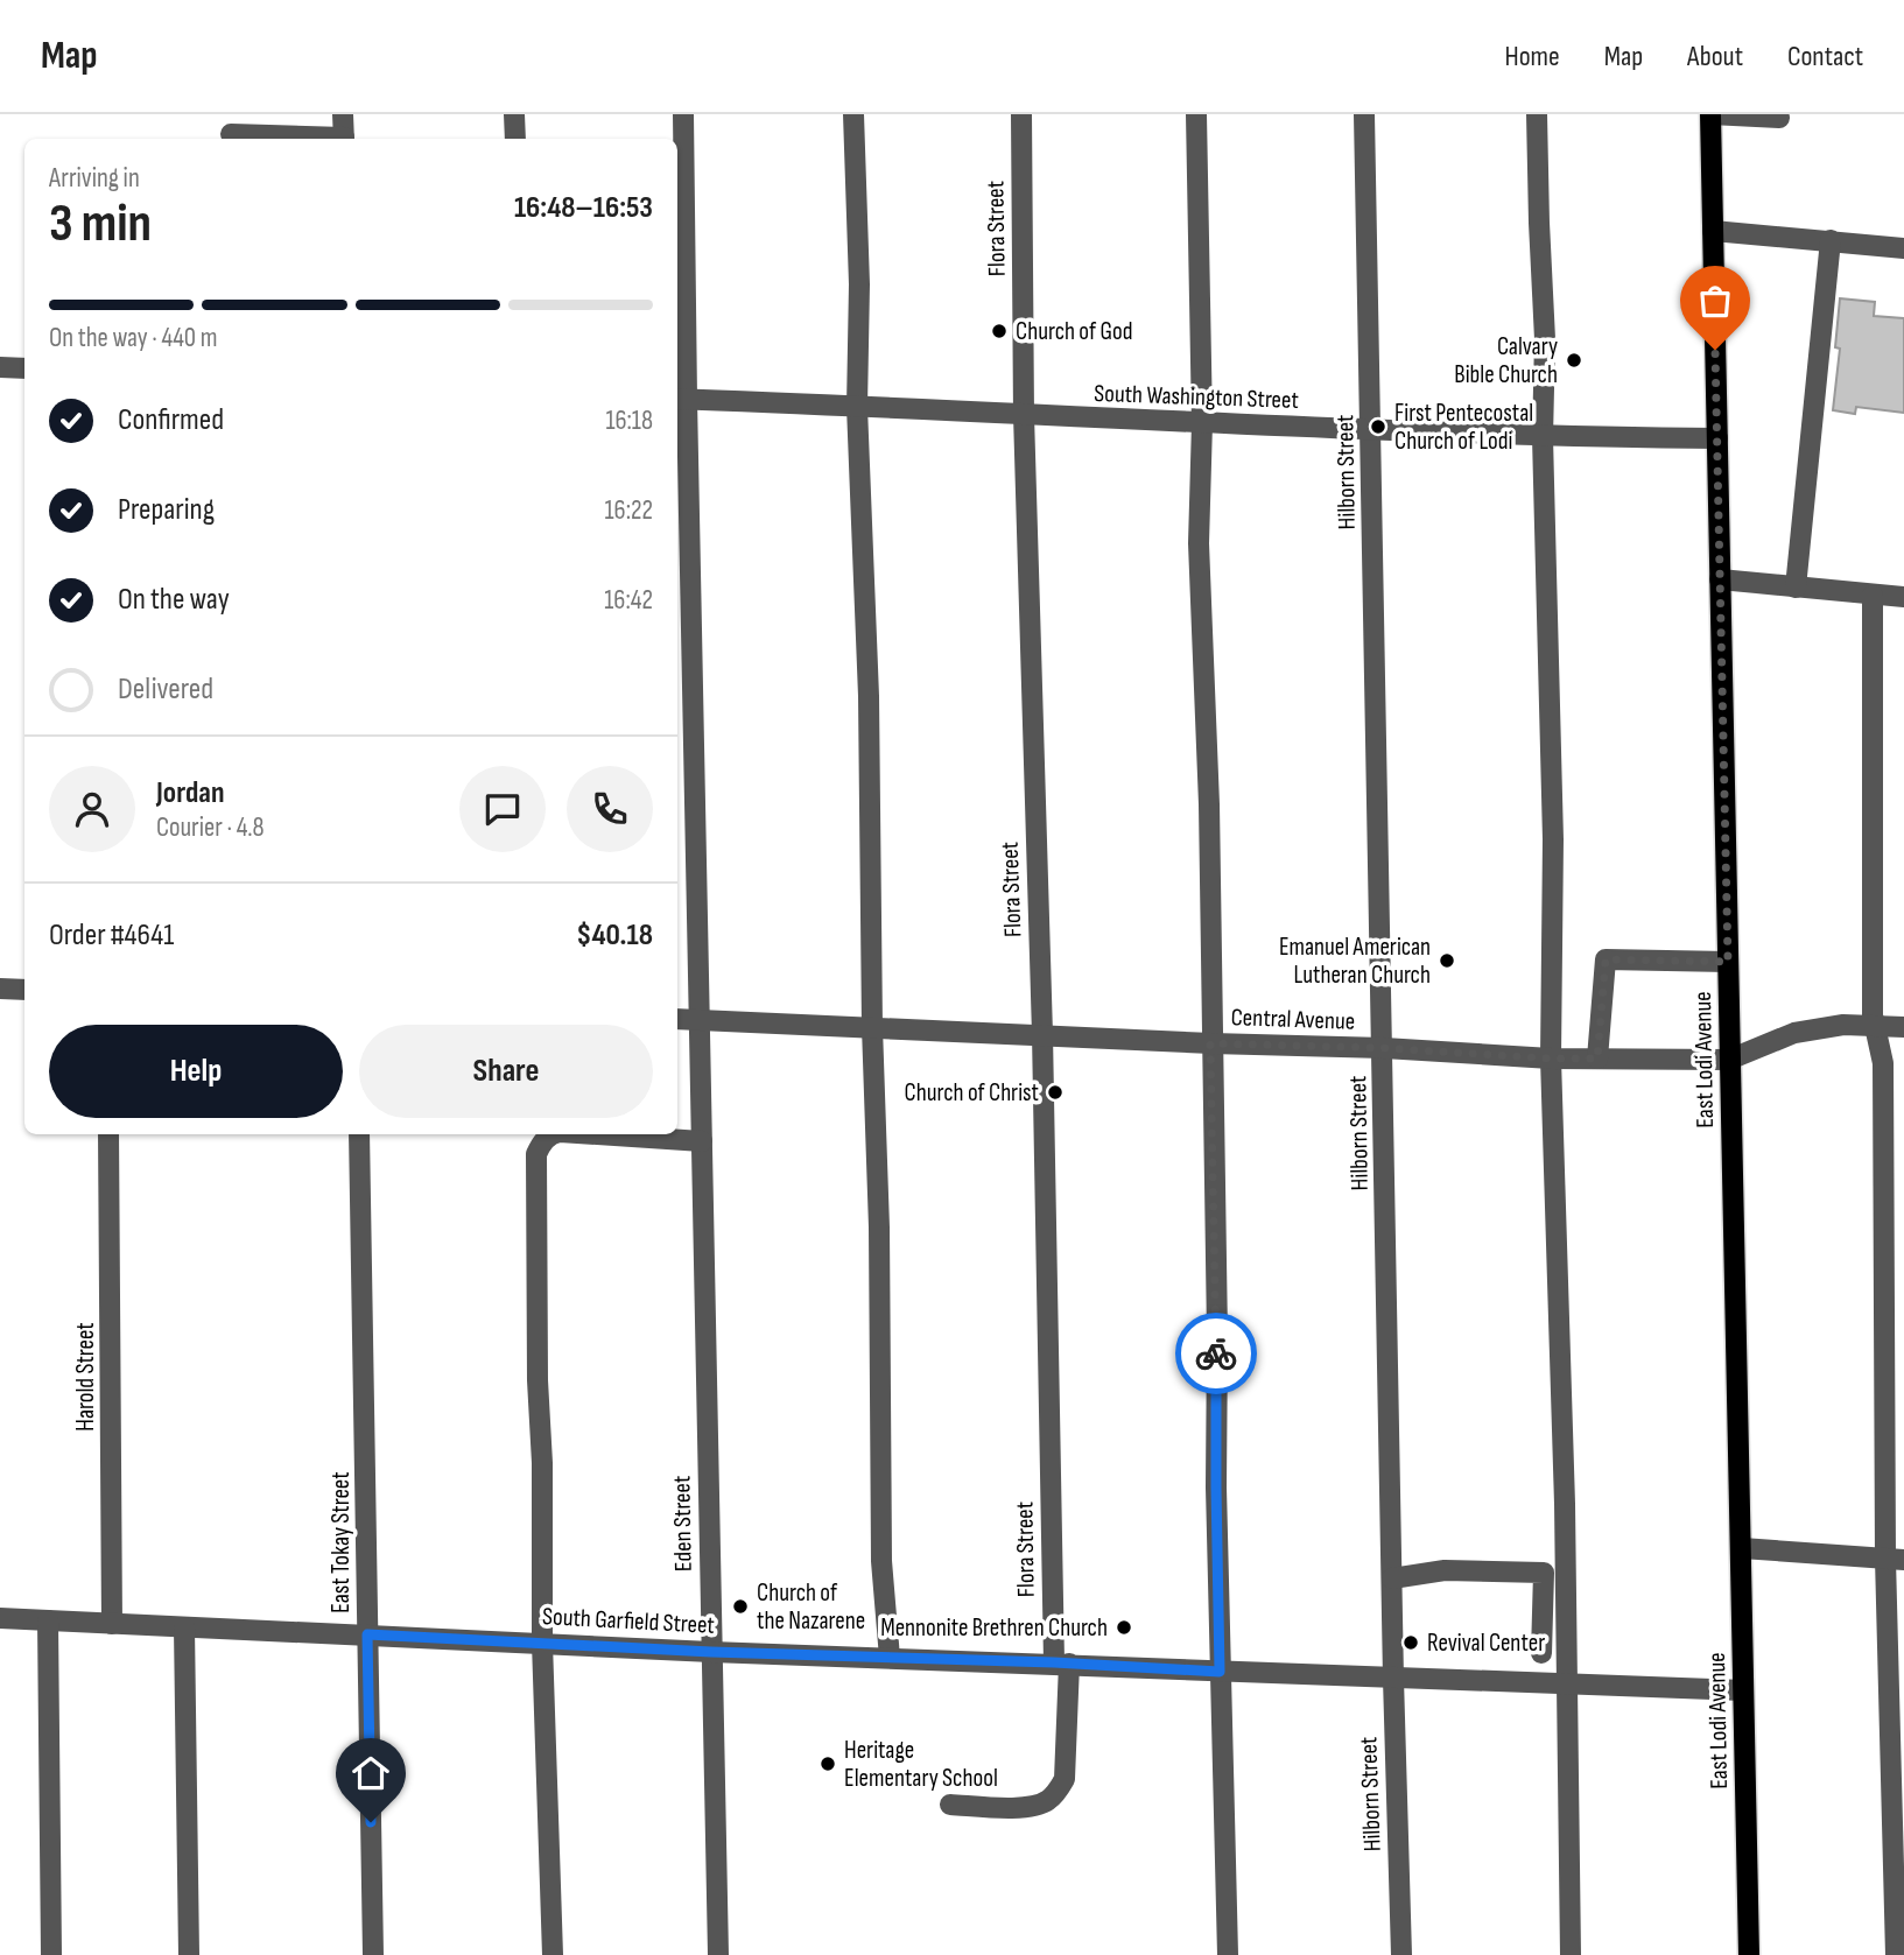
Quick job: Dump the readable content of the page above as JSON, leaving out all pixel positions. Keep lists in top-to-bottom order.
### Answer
{
  "streets": {
    "main road": ["East Lodi Avenue"],
    "street": [
      "Flora Street",
      "South Washington Street",
      "Hilborn Street",
      "Central Avenue",
      "Harold Street",
      "Eden Street",
      "East Tokay Street",
      "South Garfield Street"
    ]
  },
  "crossings": [
    ["Flora Street", "South Washington Street"],
    ["Flora Street", "Central Avenue"],
    ["Flora Street", "South Garfield Street"],
    ["South Washington Street", "Hilborn Street"],
    ["South Washington Street", "East Lodi Avenue"],
    ["South Washington Street", "Eden Street"],
    ["Hilborn Street", "Central Avenue"],
    ["Hilborn Street", "South Garfield Street"],
    ["Central Avenue", "East Lodi Avenue"],
    ["Central Avenue", "Eden Street"],
    ["East Lodi Avenue", "South Garfield Street"],
    ["Harold Street", "South Garfield Street"],
    ["Eden Street", "South Garfield Street"],
    ["East Tokay Street", "South Garfield Street"]
  ],
  "places": [
    "Church of God",
    "Calvary Bible Church",
    "First Pentecostal Church of Lodi",
    "Emanuel American Lutheran Church",
    "Church of Christ",
    "Church of the Nazarene",
    "Mennonite Brethren Church",
    "Revival Center",
    "Heritage Elementary School"
  ],
  "page": {
    "header": "Map",
    "nav": [
      "Home",
      "Map",
      "About",
      "Contact"
    ],
    "heading": ["3 min", "Arriving in", "16:48–16:53"],
    "panel": [
      "Jordan",
      "Courier · 4.8",
      "Order #4641",
      "$40.18"
    ],
    "bar": "On the way · 440 m",
    "list": [
      ["Confirmed", "16:18"],
      ["Preparing", "16:22"],
      ["On the way", "16:42"],
      "Delivered"
    ],
    "buttons": ["Help", "Share"]
  }
}
